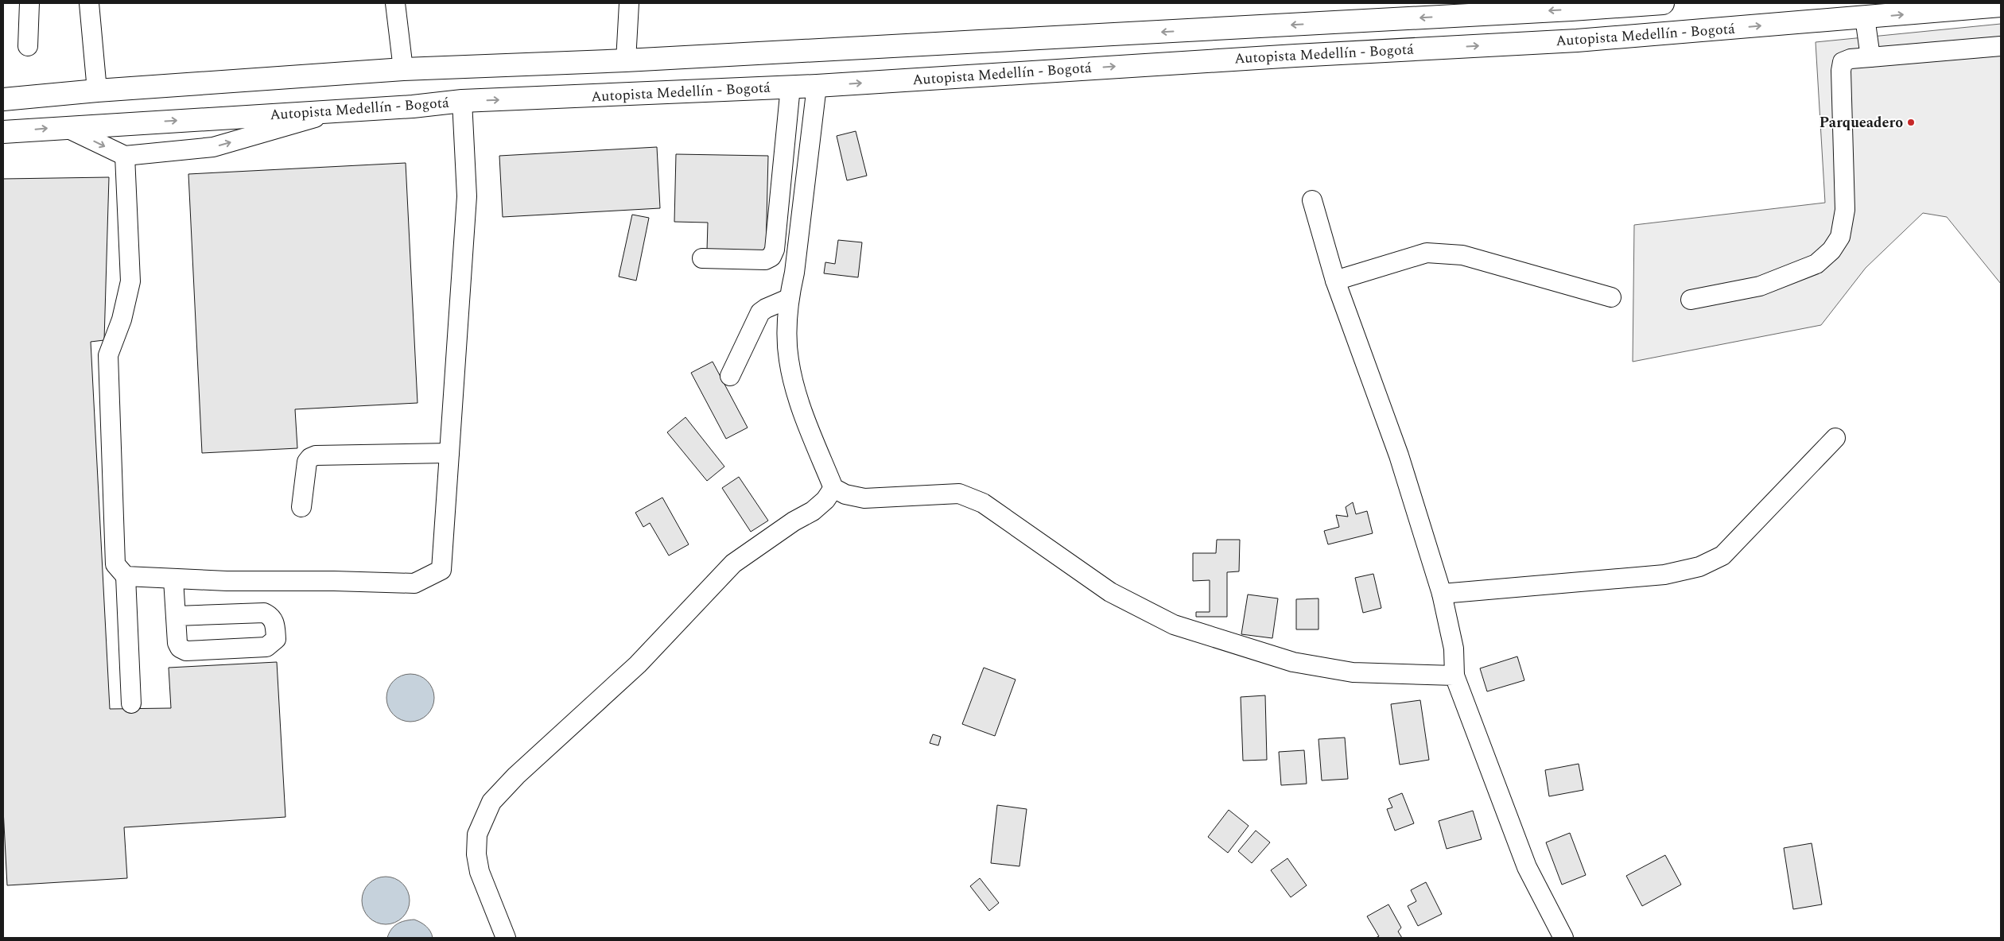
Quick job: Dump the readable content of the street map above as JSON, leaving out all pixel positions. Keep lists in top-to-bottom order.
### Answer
{
  "streets": {
    "highway": ["Autopista Medellín - Bogotá"]
  },
  "places": ["Parqueadero"]
}
